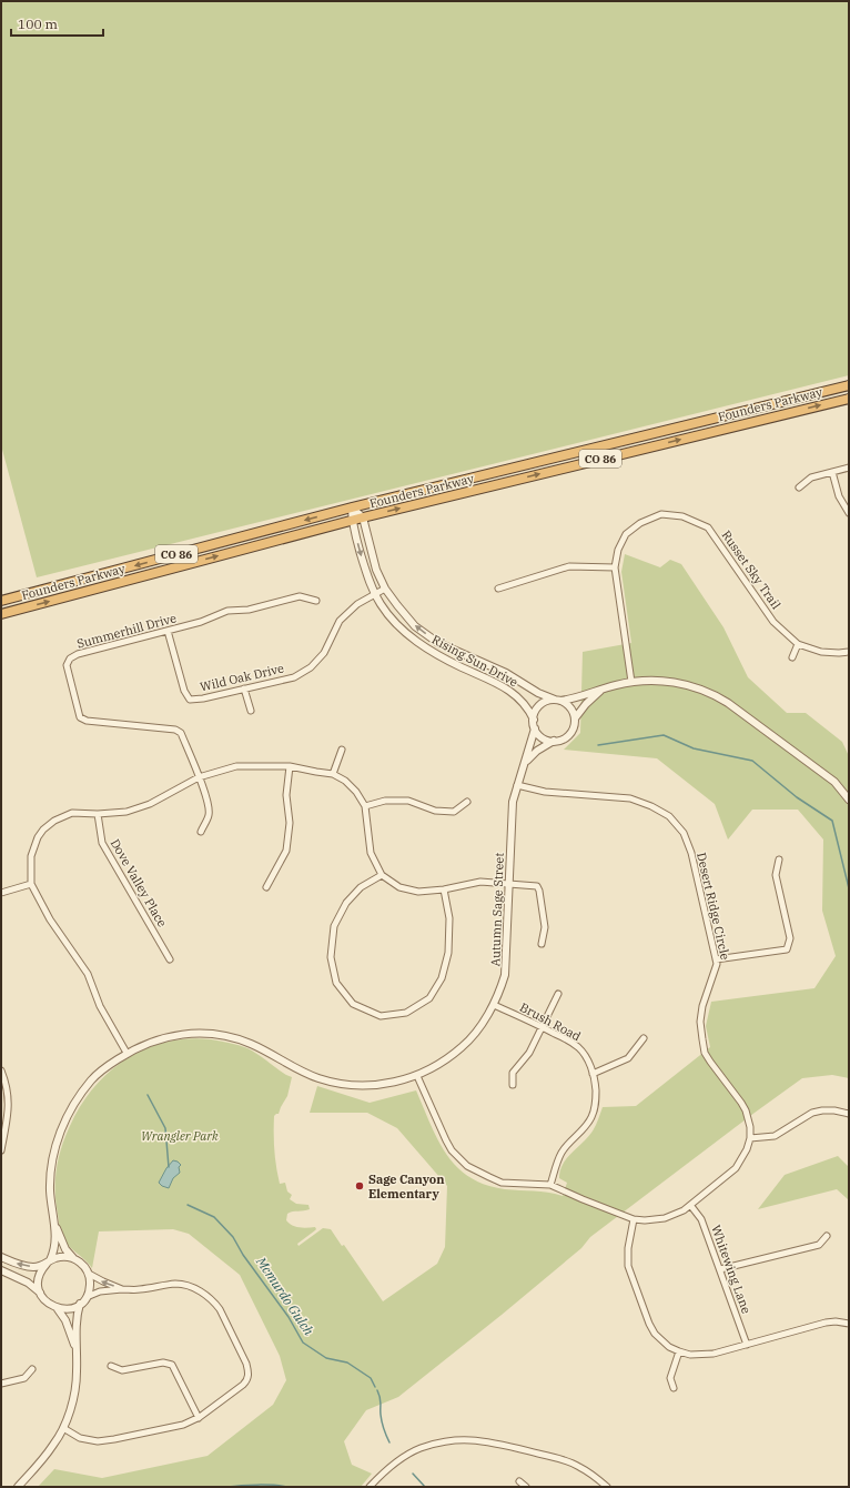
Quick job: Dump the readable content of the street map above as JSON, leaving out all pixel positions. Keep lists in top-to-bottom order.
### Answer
{
  "streets": {
    "highway": ["Founders Parkway", "CO 86"],
    "street": [
      "Russet Sky Trail",
      "Summerhill Drive",
      "Rising Sun Drive",
      "Wild Oak Drive",
      "Dove Valley Place",
      "Desert Ridge Circle",
      "Autumn Sage Street",
      "Brush Road",
      "Whitewing Lane"
    ]
  },
  "crossings": [
    ["Founders Parkway", "Rising Sun Drive"],
    ["Summerhill Drive", "Wild Oak Drive"],
    ["Rising Sun Drive", "Wild Oak Drive"],
    ["Rising Sun Drive", "Autumn Sage Street"],
    ["Desert Ridge Circle", "Autumn Sage Street"],
    ["Desert Ridge Circle", "Brush Road"],
    ["Desert Ridge Circle", "Whitewing Lane"],
    ["Autumn Sage Street", "Brush Road"]
  ],
  "water": ["Mcmurdo Gulch"],
  "parks": ["Wrangler Park"],
  "places": ["Sage Canyon Elementary"],
  "scale_bar": "100 m"
}
